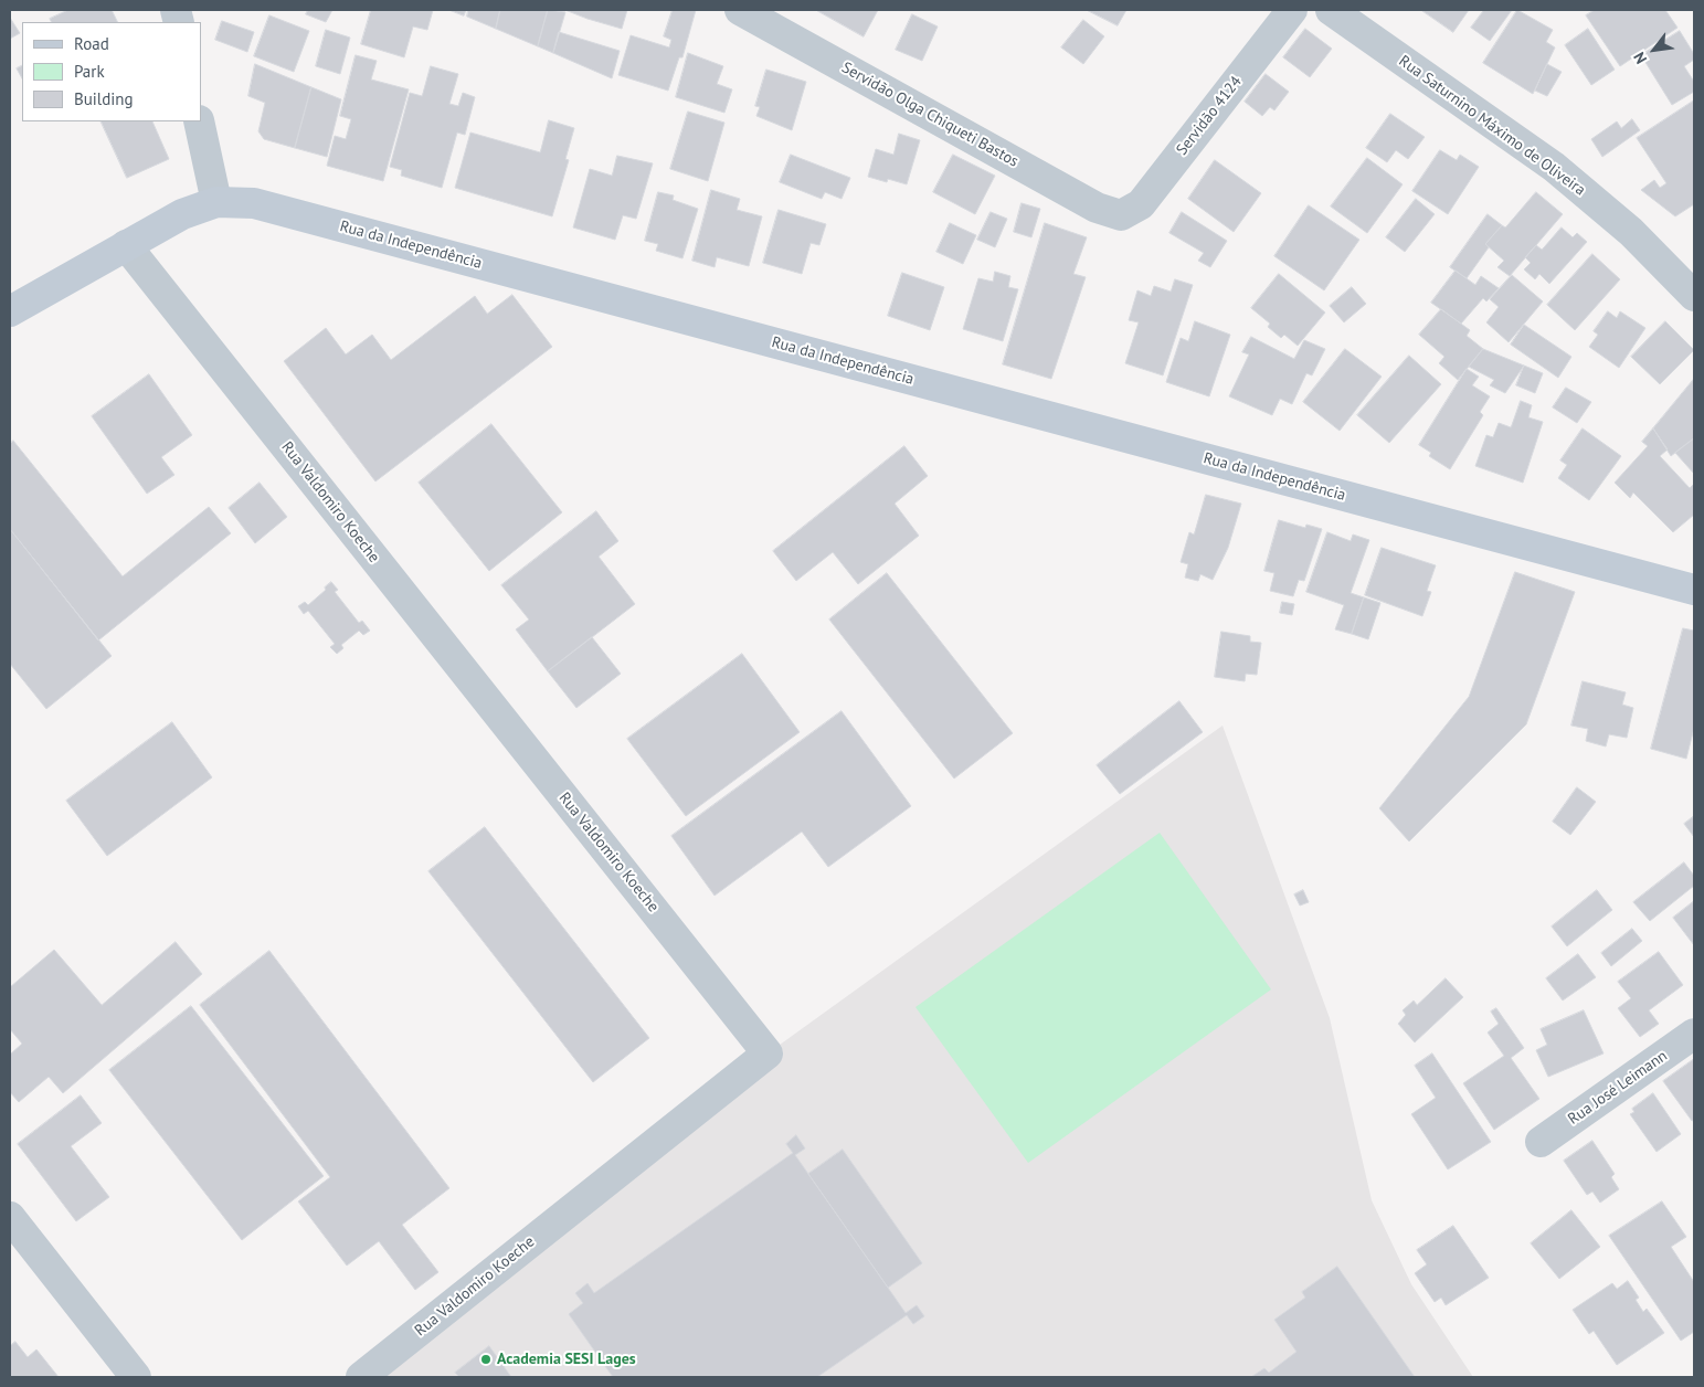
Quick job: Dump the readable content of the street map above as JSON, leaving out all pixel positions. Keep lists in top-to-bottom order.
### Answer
{
  "streets": {
    "street": [
      "Servidão Olga Chiqueti Bastos",
      "Servidão 4124",
      "Rua Saturnino Máximo de Oliveira",
      "Rua da Independência",
      "Rua Valdomiro Koeche",
      "Rua José Leimann"
    ]
  },
  "crossings": [
    ["Servidão Olga Chiqueti Bastos", "Servidão 4124"],
    ["Rua da Independência", "Rua Valdomiro Koeche"]
  ],
  "places": ["Academia SESI Lages"],
  "legend": ["Road", "Park", "Building"],
  "north": "bottom left"
}
